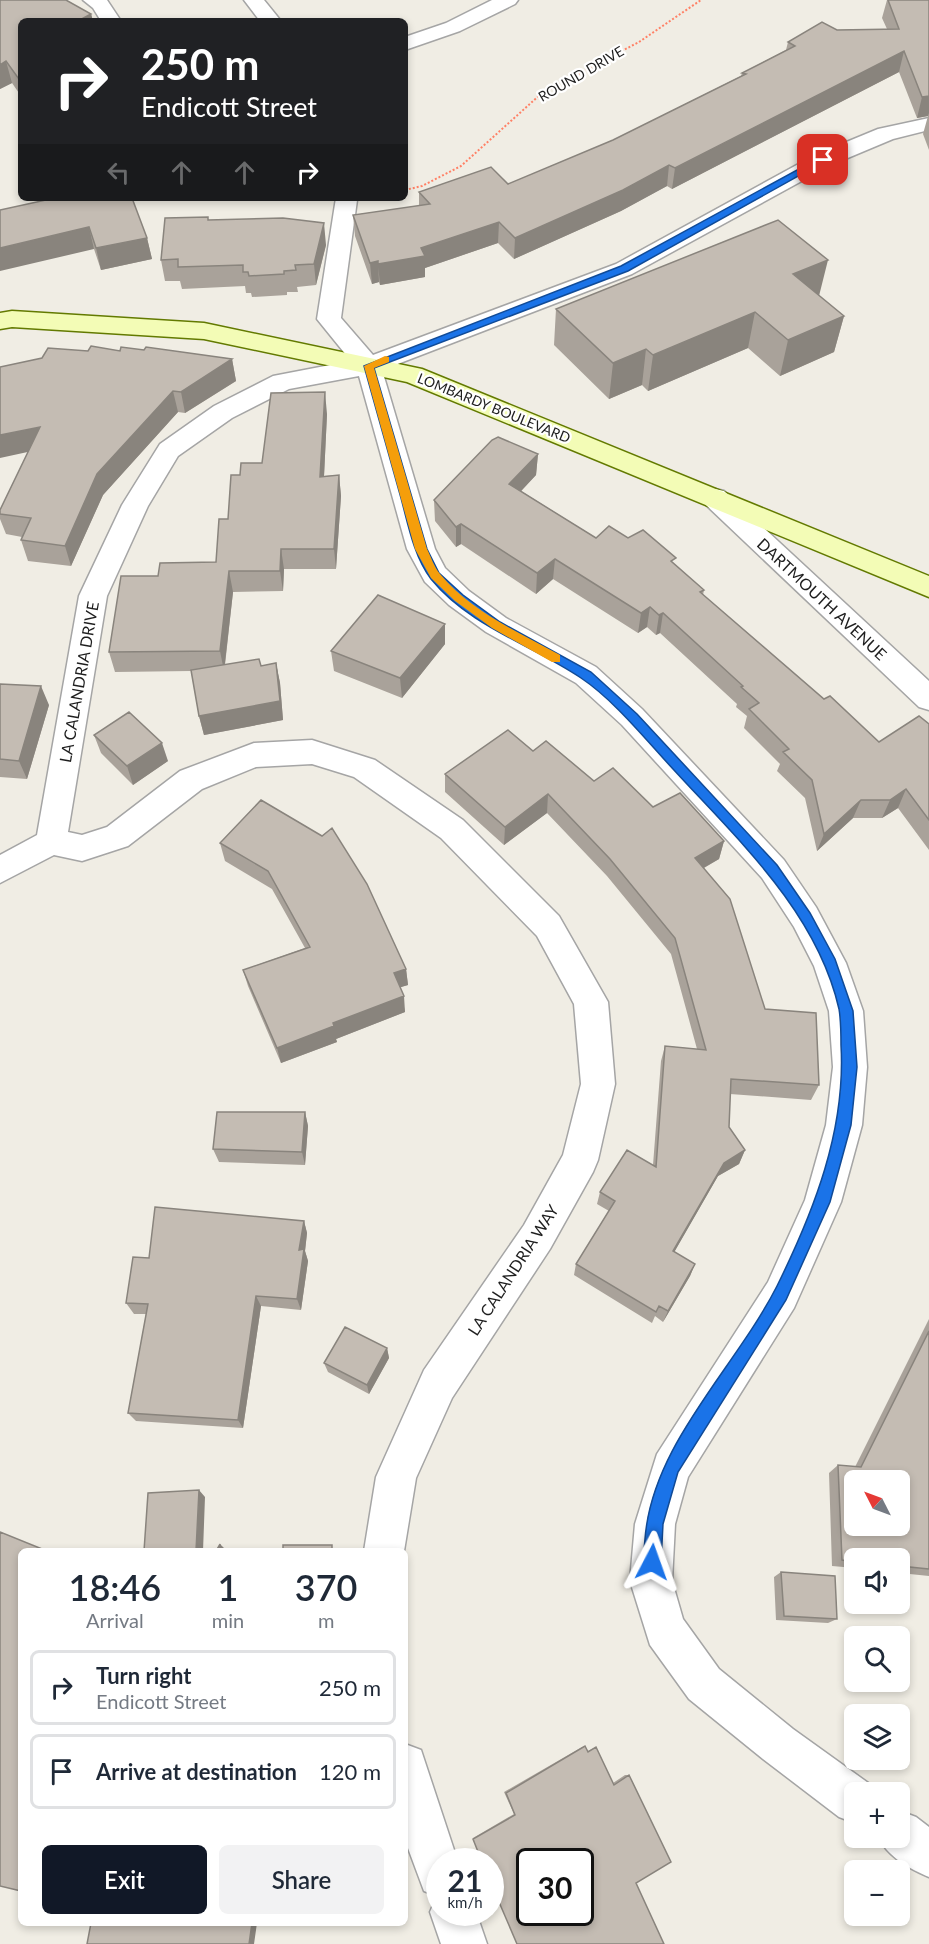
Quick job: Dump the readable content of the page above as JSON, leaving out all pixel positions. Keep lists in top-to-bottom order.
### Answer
{
  "streets": {
    "street": [
      "LOMBARDY BOULEVARD",
      "DARTMOUTH AVENUE",
      "LA CALANDRIA DRIVE",
      "LA CALANDRIA WAY"
    ],
    "path": ["ROUND DRIVE"]
  },
  "crossings": [
    ["LOMBARDY BOULEVARD", "DARTMOUTH AVENUE"],
    ["LOMBARDY BOULEVARD", "LA CALANDRIA DRIVE"],
    ["LA CALANDRIA DRIVE", "LA CALANDRIA WAY"]
  ],
  "north": "top left",
  "page": {
    "turn": ["250 m", "Endicott Street"],
    "map_buttons": ["+", "−"],
    "eta": [
      "18:46",
      "Arrival",
      "1",
      "min",
      "370",
      "m"
    ],
    "list": [
      {
        "name": "Turn right",
        "note": "Endicott Street",
        "value": "250 m"
      },
      {
        "name": "Arrive at destination",
        "value": "120 m"
      }
    ],
    "buttons": ["Exit", "Share"],
    "speed": "21 km/h",
    "limit": "30"
  }
}
